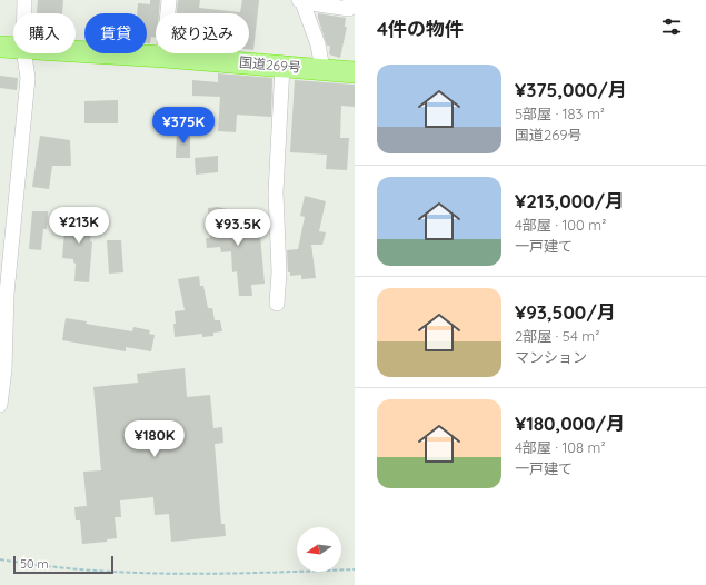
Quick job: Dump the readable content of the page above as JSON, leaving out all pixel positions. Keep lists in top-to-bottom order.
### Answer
{
  "streets": {
    "highway": ["国道269号"]
  },
  "scale_bar": "50 m",
  "north": "left",
  "page": {
    "heading": "4件の物件",
    "chip": ["購入", "賃貸", "絞り込み"],
    "list": [
      {
        "name": "¥375,000/月",
        "note": "5部屋 · 183 m² · 国道269号"
      },
      {
        "name": "¥213,000/月",
        "note": "4部屋 · 100 m² · 一戸建て"
      },
      {
        "name": "¥93,500/月",
        "note": "2部屋 · 54 m² · マンション"
      },
      {
        "name": "¥180,000/月",
        "note": "4部屋 · 108 m² · 一戸建て"
      }
    ],
    "price": [
      "¥375K",
      "¥213K",
      "¥93.5K",
      "¥180K"
    ],
    "scale": "50 m"
  }
}
